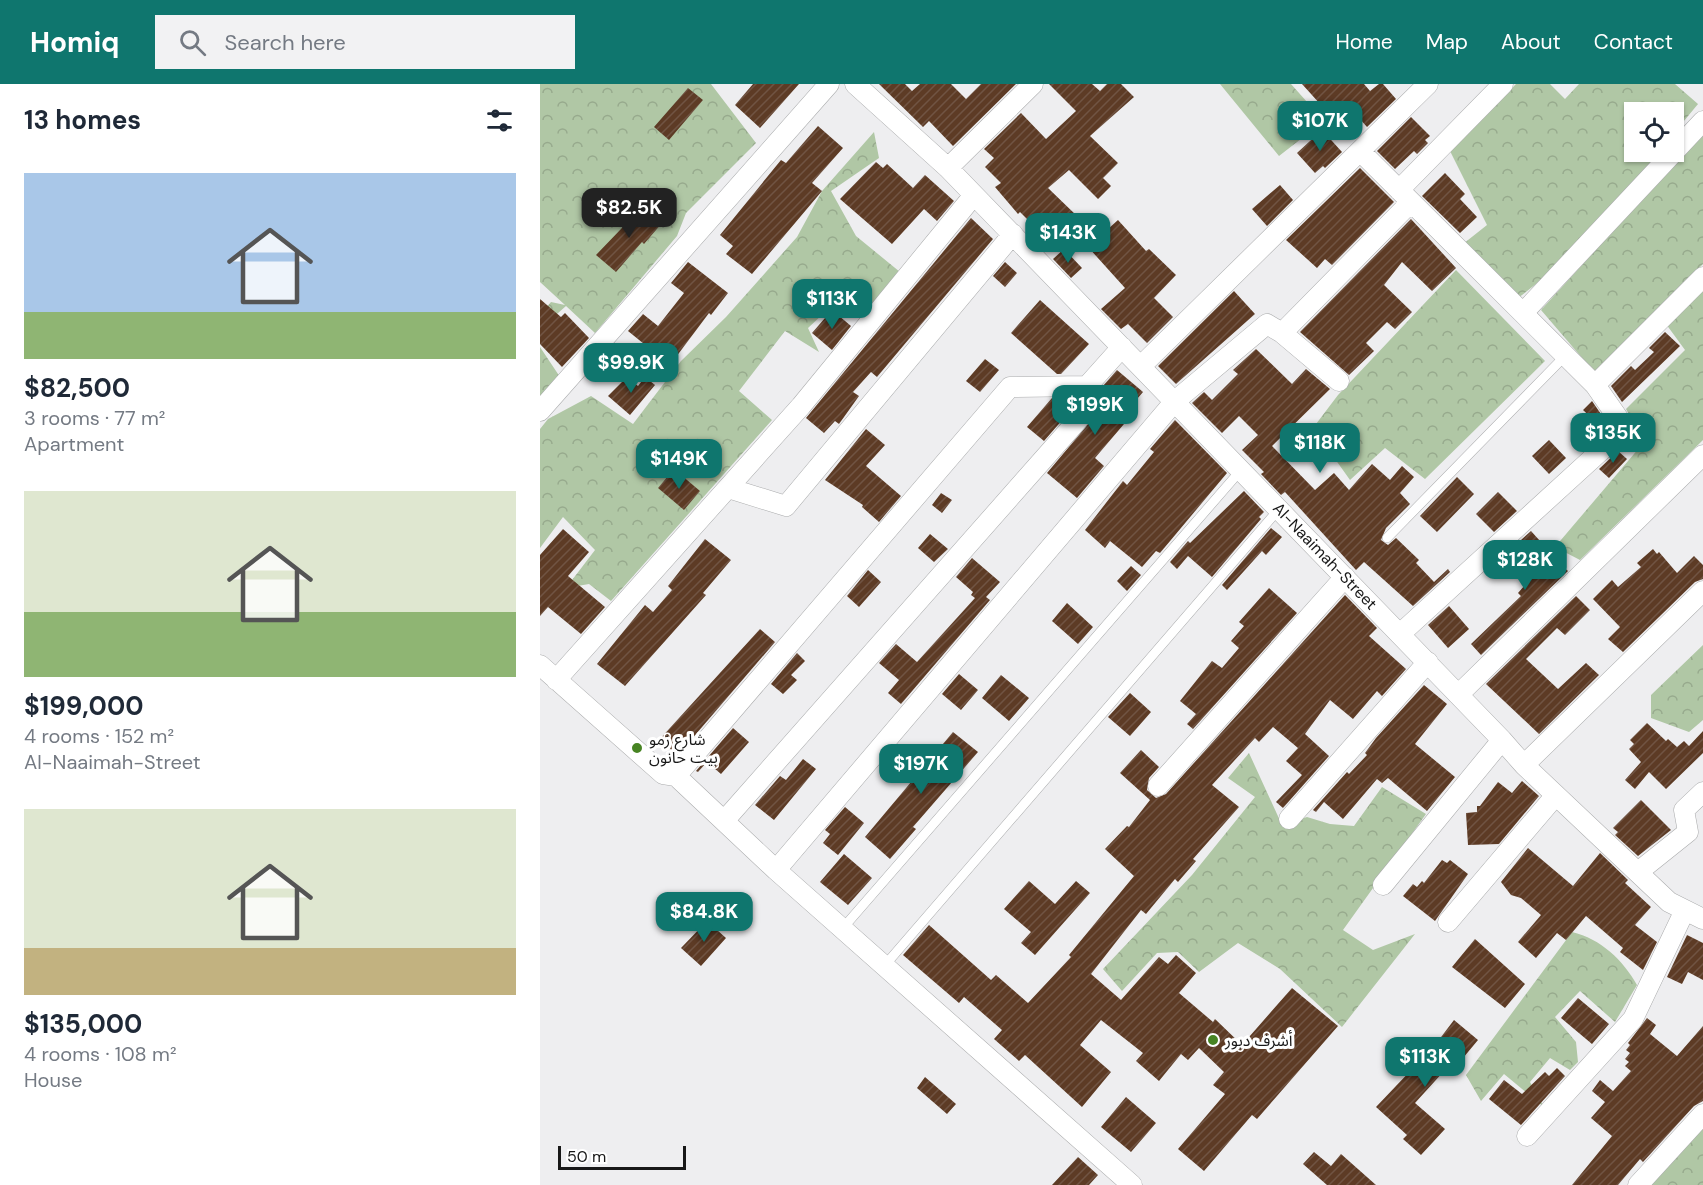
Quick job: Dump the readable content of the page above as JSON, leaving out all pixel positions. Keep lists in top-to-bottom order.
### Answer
{
  "streets": {
    "street": ["Al-Naaimah-Street"]
  },
  "places": ["شارع زمو بيت حانون", "أشرف دبور"],
  "scale_bar": "50 m",
  "page": {
    "header": "Homiq",
    "search": "Search here",
    "nav": [
      "Home",
      "Map",
      "About",
      "Contact"
    ],
    "heading": "13 homes",
    "price": [
      "$107K",
      "$82.5K",
      "$143K",
      "$113K",
      "$99.9K",
      "$199K",
      "$135K",
      "$118K",
      "$149K",
      "$128K",
      "$197K",
      "$84.8K",
      "$113K"
    ],
    "list": [
      {
        "name": "$82,500",
        "note": "3 rooms · 77 m² · Apartment"
      },
      {
        "name": "$199,000",
        "note": "4 rooms · 152 m² · Al-Naaimah-Street"
      },
      {
        "name": "$135,000",
        "note": "4 rooms · 108 m² · House"
      }
    ],
    "scale": "50 m"
  }
}
